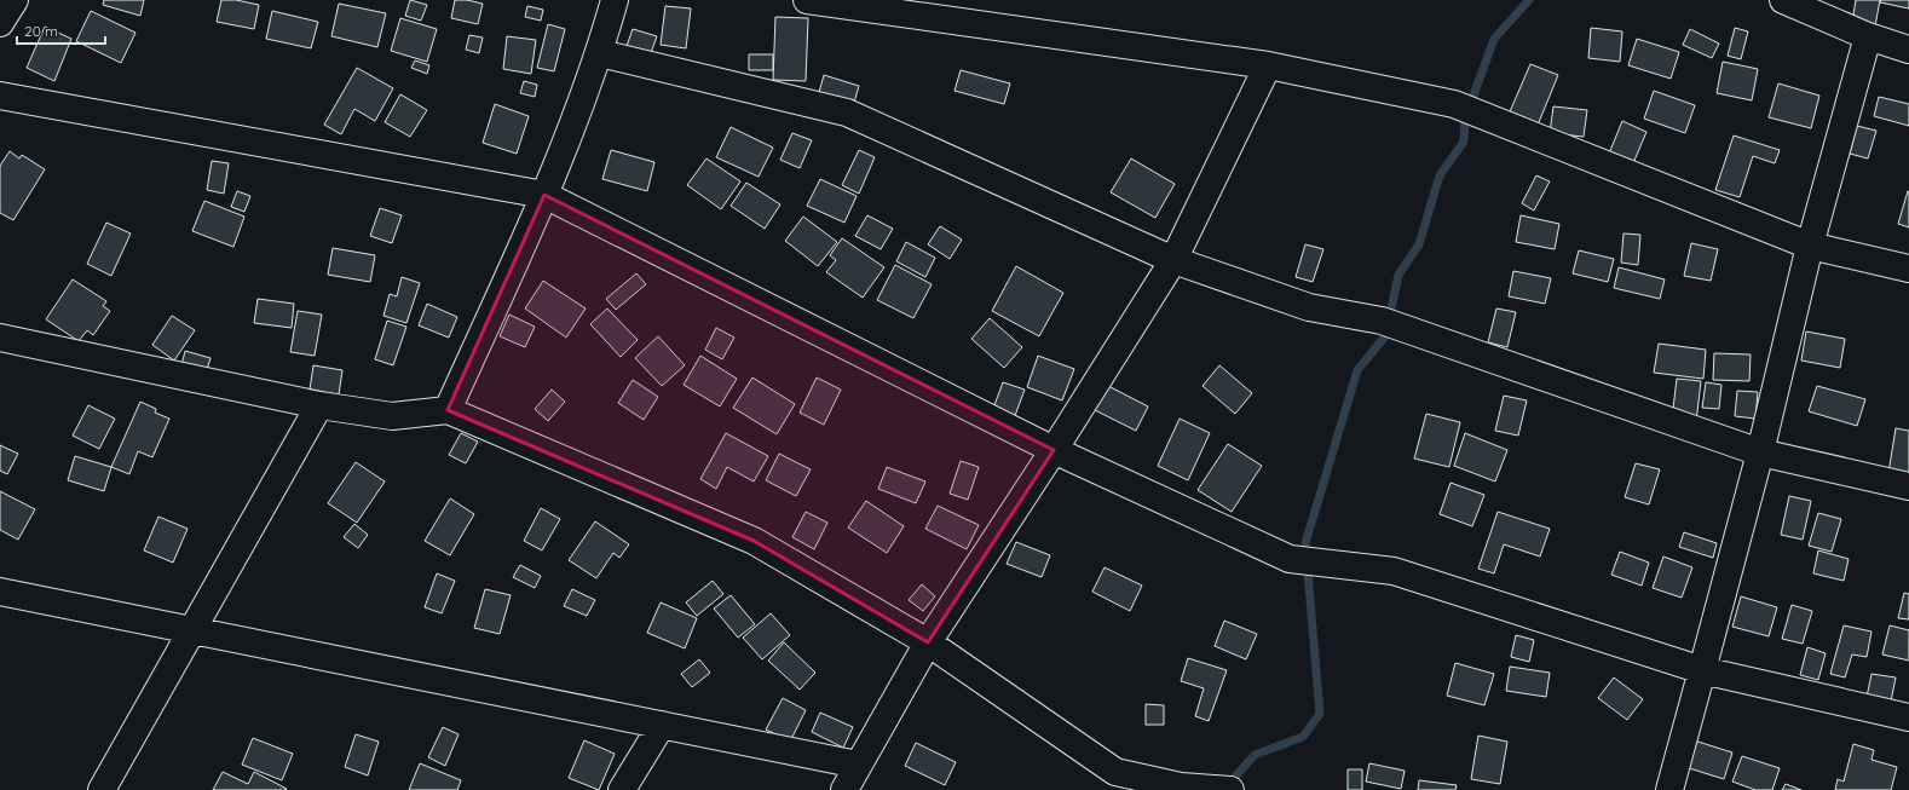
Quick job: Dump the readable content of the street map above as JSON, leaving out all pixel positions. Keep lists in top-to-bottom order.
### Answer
{
  "scale_bar": "20 m"
}
